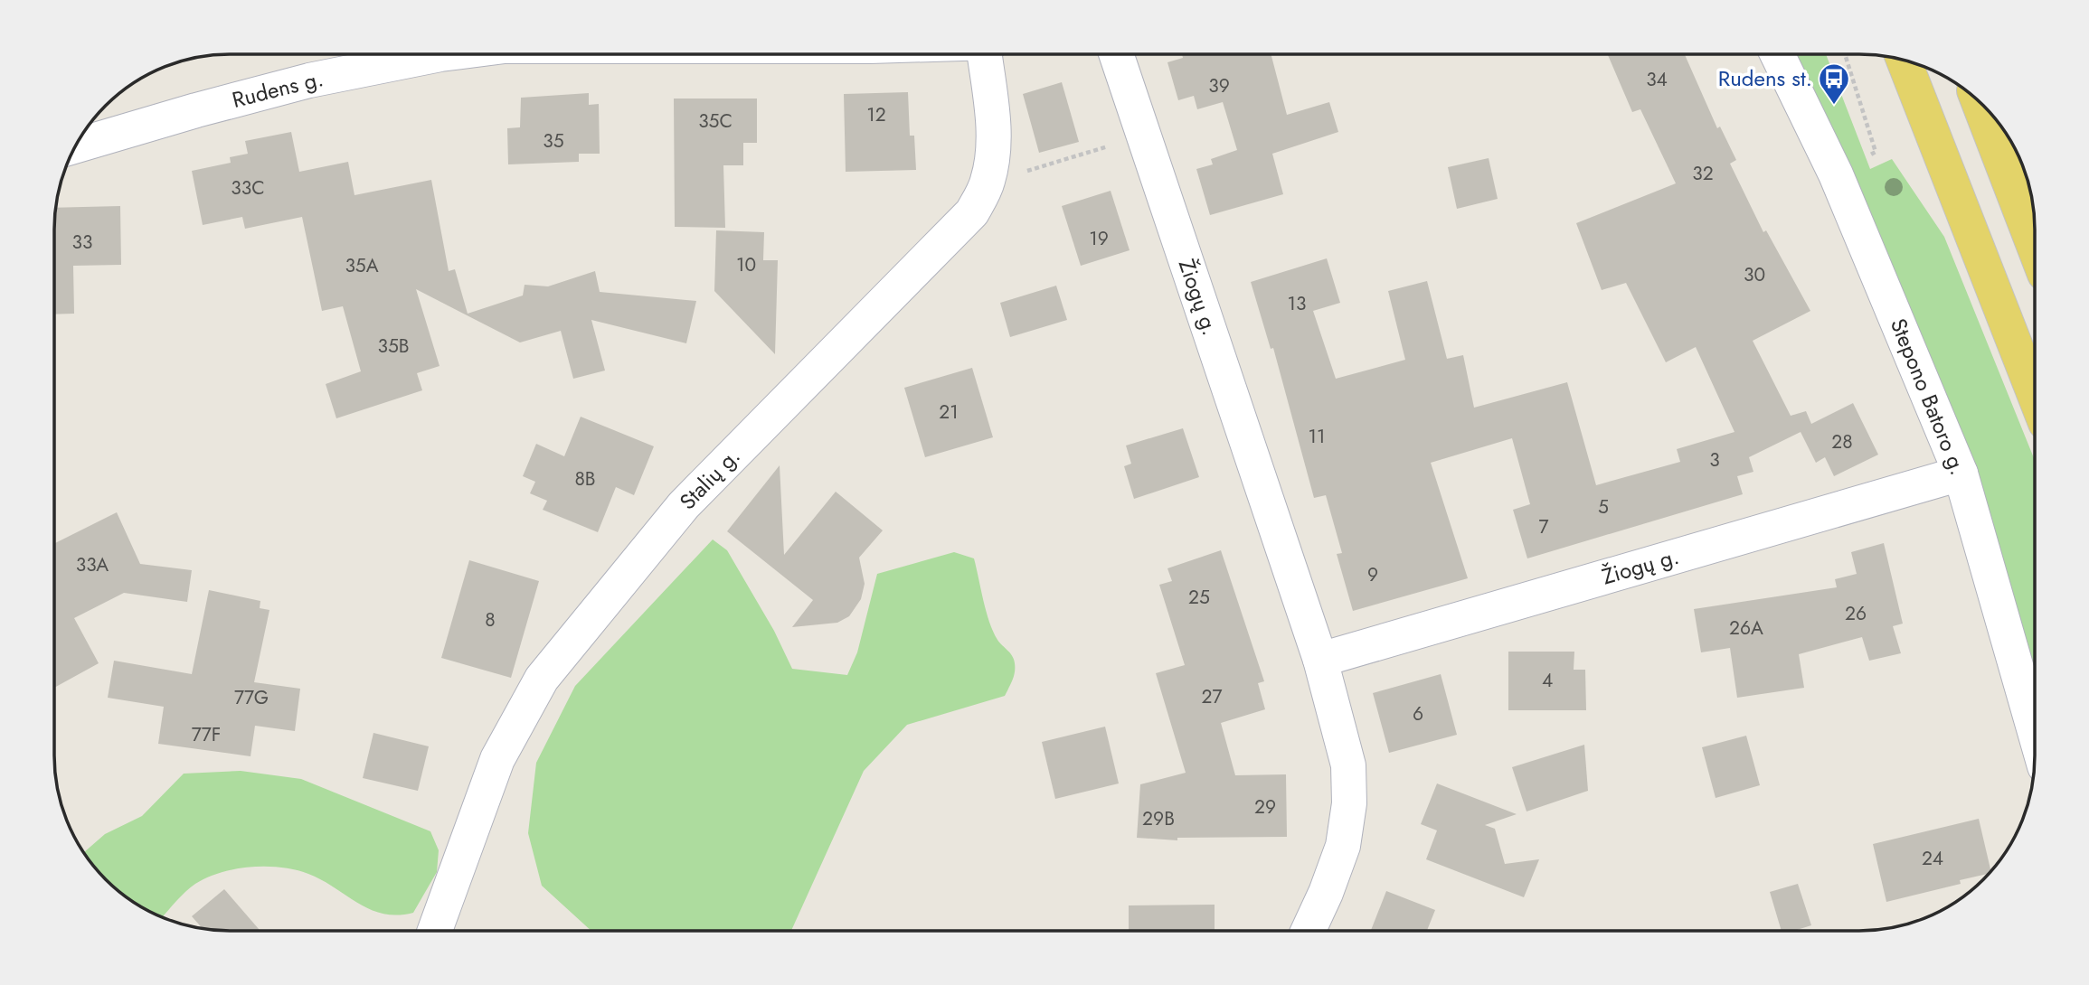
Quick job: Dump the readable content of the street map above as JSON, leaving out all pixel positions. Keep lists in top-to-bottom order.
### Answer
{
  "streets": {
    "street": [
      "Rudens g.",
      "Žiogų g.",
      "Stepono Batoro g.",
      "Stalių g."
    ]
  },
  "crossings": [
    ["Žiogų g.", "Stepono Batoro g."]
  ],
  "places": {
    "bus stop": ["Rudens st."]
  },
  "house_numbers": [
    "34",
    "39",
    "12",
    "35C",
    "35",
    "32",
    "33C",
    "19",
    "33",
    "10",
    "35A",
    "30",
    "13",
    "35B",
    "21",
    "11",
    "28",
    "3",
    "8B",
    "5",
    "7",
    "33A",
    "9",
    "25",
    "26",
    "8",
    "26A",
    "4",
    "27",
    "77G",
    "6",
    "77F",
    "29",
    "29B",
    "24"
  ]
}
